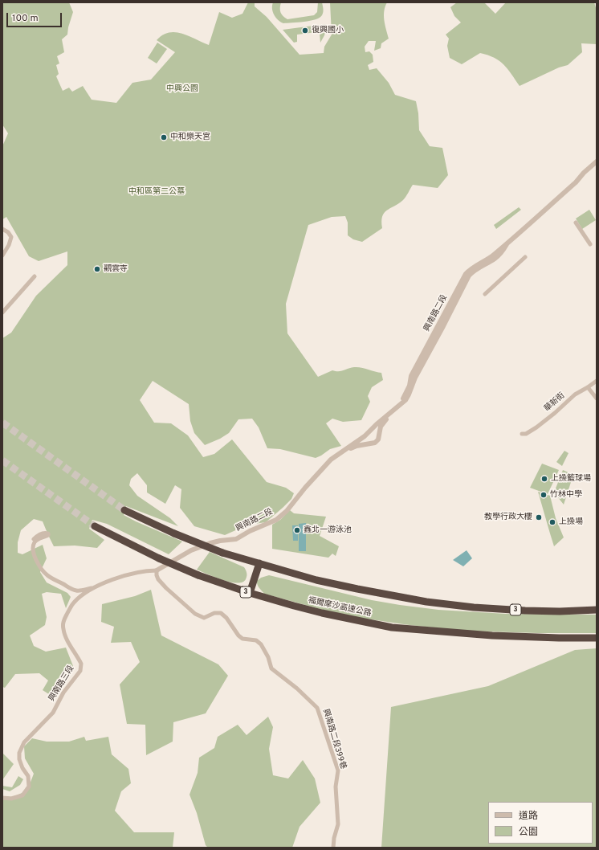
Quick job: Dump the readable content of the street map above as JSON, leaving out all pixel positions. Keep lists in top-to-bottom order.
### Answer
{
  "streets": {
    "highway": ["3", "福爾摩沙高速公路"],
    "street": [
      "興南路二段",
      "華新街",
      "興南路三段",
      "興南路二段399巷"
    ]
  },
  "crossings": [
    ["興南路二段", "興南路三段"],
    ["興南路二段", "興南路二段399巷"],
    ["興南路三段", "興南路二段399巷"]
  ],
  "parks": ["中興公園", "中和區第二公墓"],
  "places": [
    "復興國小",
    "中和樂天宮",
    "觀雲寺",
    "上操籃球場",
    "竹林中學",
    "教學行政大樓",
    "上操場",
    "鑫北一游泳池"
  ],
  "legend": ["道路", "公園"],
  "scale_bar": "100 m"
}
